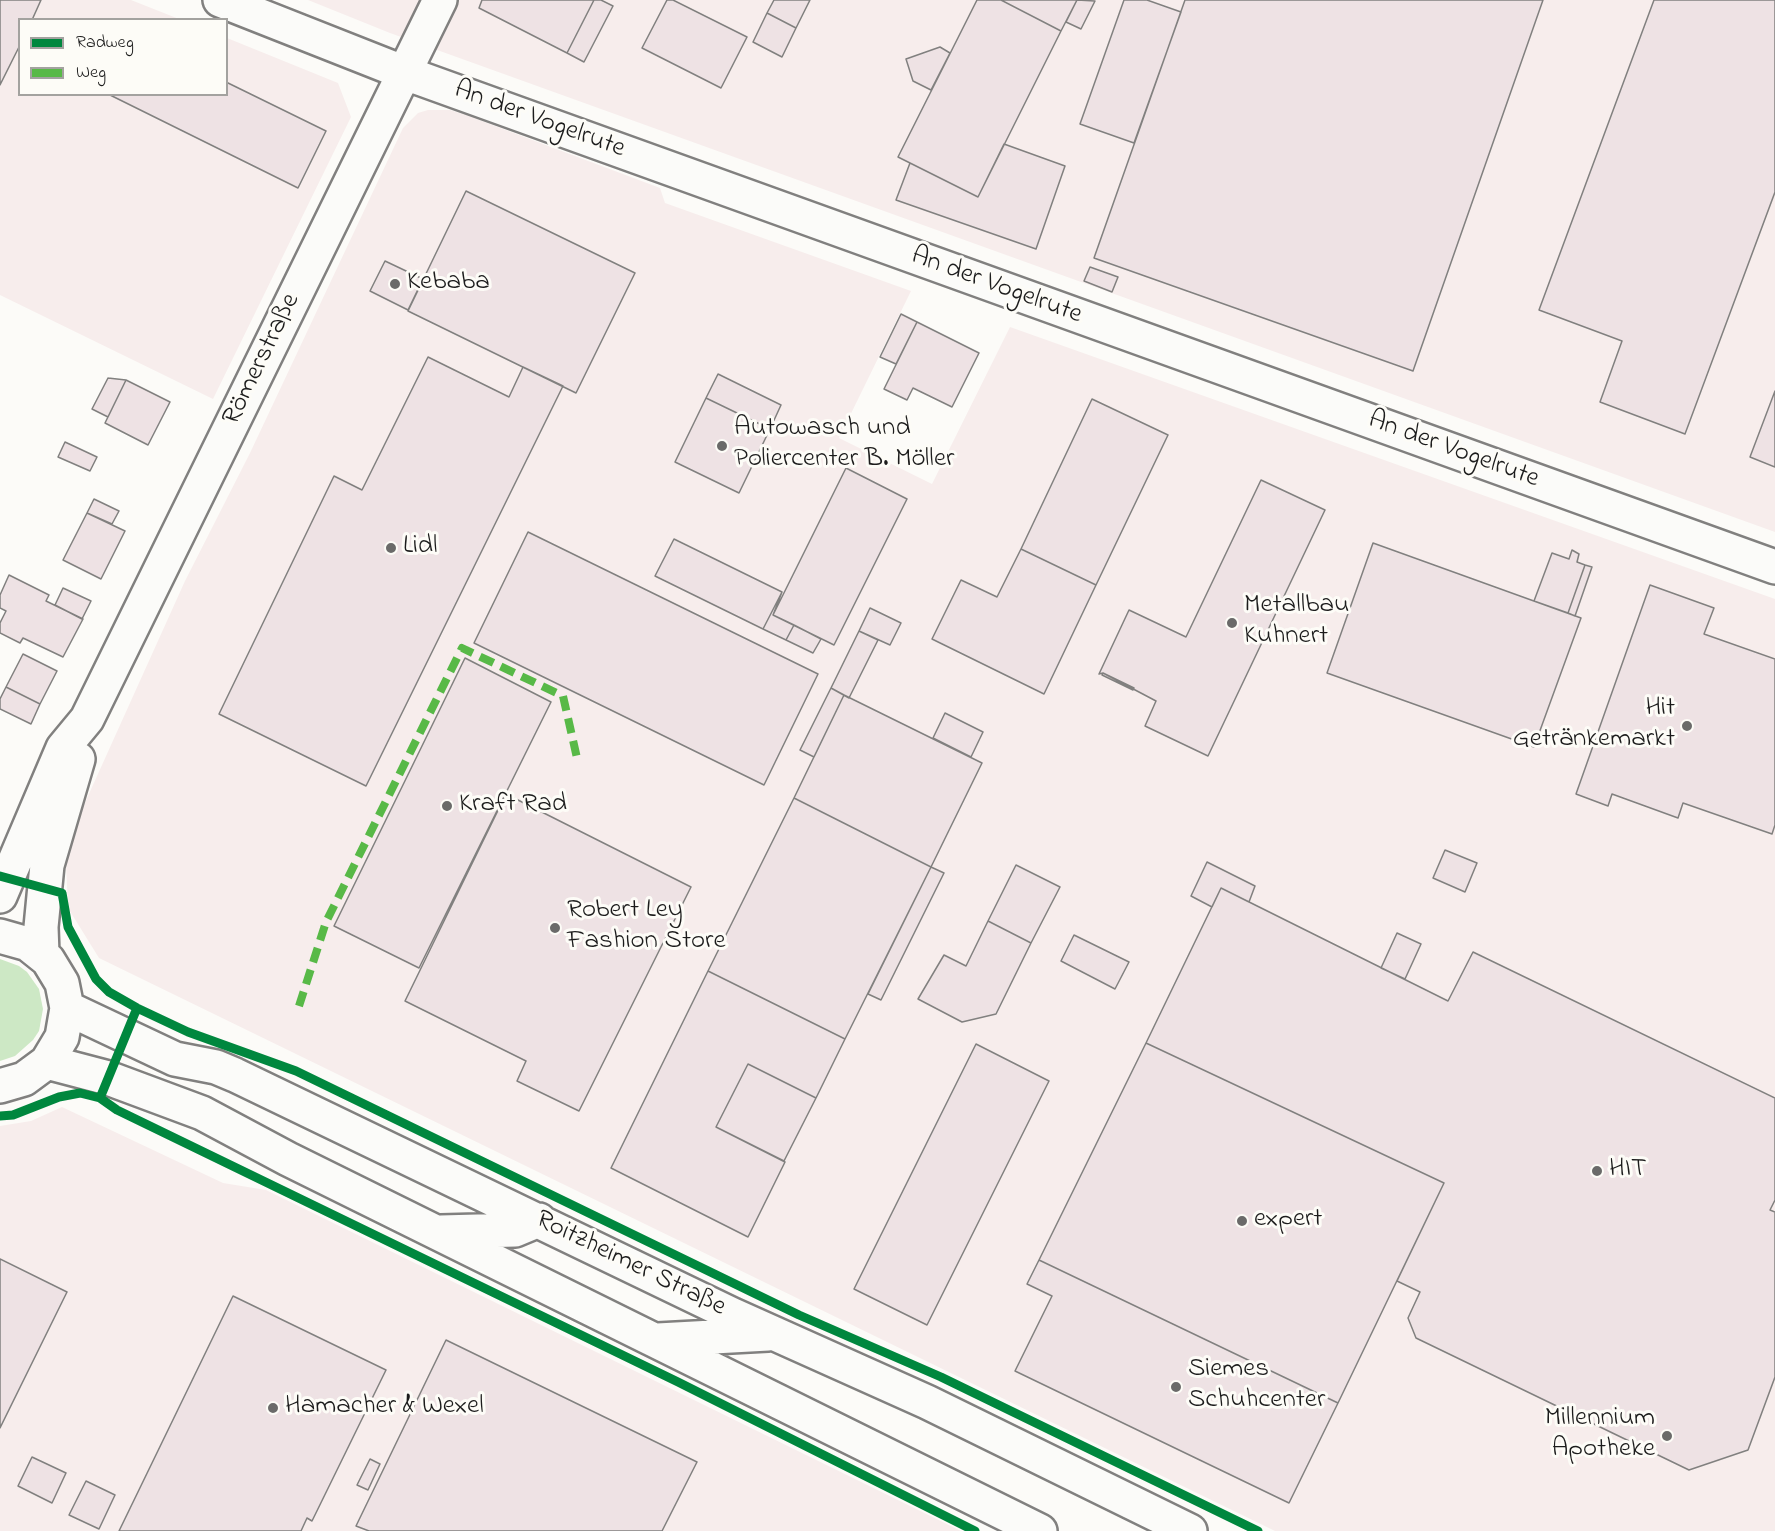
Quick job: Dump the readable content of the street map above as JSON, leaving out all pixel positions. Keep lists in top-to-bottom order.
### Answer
{
  "streets": {
    "street": ["An der Vogelrute", "Römerstraße", "Roitzheimer Straße"]
  },
  "crossings": [
    ["An der Vogelrute", "Römerstraße"]
  ],
  "places": [
    "Kebaba",
    "Autowasch und Poliercenter B. Möller",
    "Lidl",
    "Metallbau Kuhnert",
    "Hit Getränkemarkt",
    "Kraft Rad",
    "Robert Ley Fashion Store",
    "HIT",
    "expert",
    "Siemes Schuhcenter",
    "Hamacher & Wexel",
    "Millennium Apotheke"
  ],
  "legend": ["Radweg", "Weg"]
}
